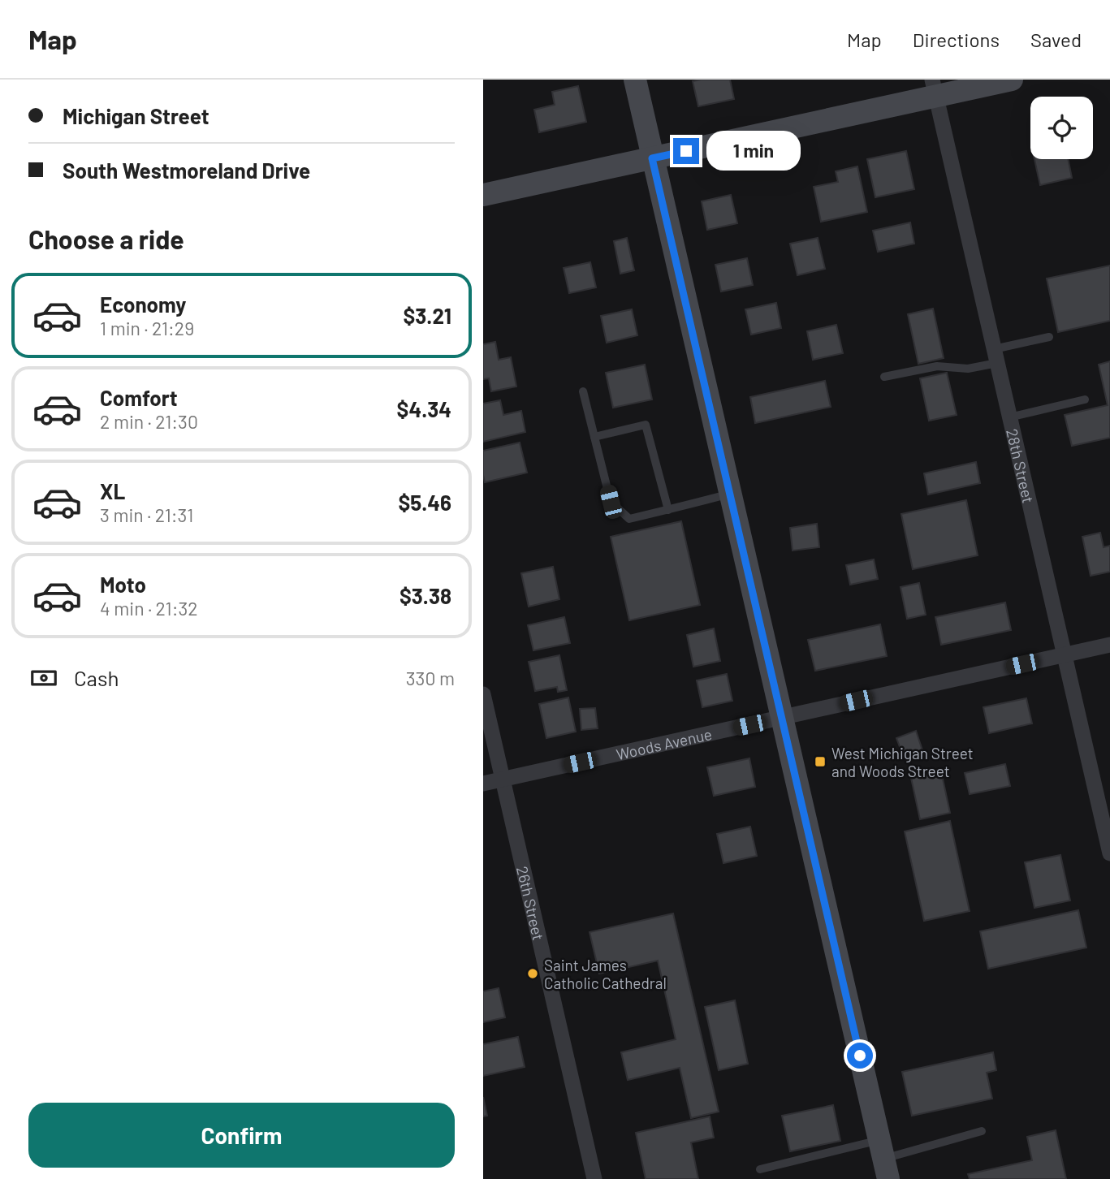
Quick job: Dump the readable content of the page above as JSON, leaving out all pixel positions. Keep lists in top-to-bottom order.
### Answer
{
  "streets": {
    "street": ["28th Street", "Woods Avenue", "26th Street"]
  },
  "crossings": [
    ["28th Street", "Woods Avenue"],
    ["Woods Avenue", "26th Street"]
  ],
  "places": {
    "transit": ["West Michigan Street and Woods Street"],
    "other": ["Saint James Catholic Cathedral"]
  },
  "page": {
    "header": "Map",
    "nav": ["Map", "Directions", "Saved"],
    "banner": ["Michigan Street", "South Westmoreland Drive"],
    "bubble": "1 min",
    "heading": "Choose a ride",
    "list": [
      {
        "name": "Economy",
        "note": "1 min · 21:29",
        "value": "$3.21"
      },
      {
        "name": "Comfort",
        "note": "2 min · 21:30",
        "value": "$4.34"
      },
      {
        "name": "XL",
        "note": "3 min · 21:31",
        "value": "$5.46"
      },
      {
        "name": "Moto",
        "note": "4 min · 21:32",
        "value": "$3.38"
      }
    ],
    "pay": ["Cash", "330 m"],
    "buttons": "Confirm"
  }
}
